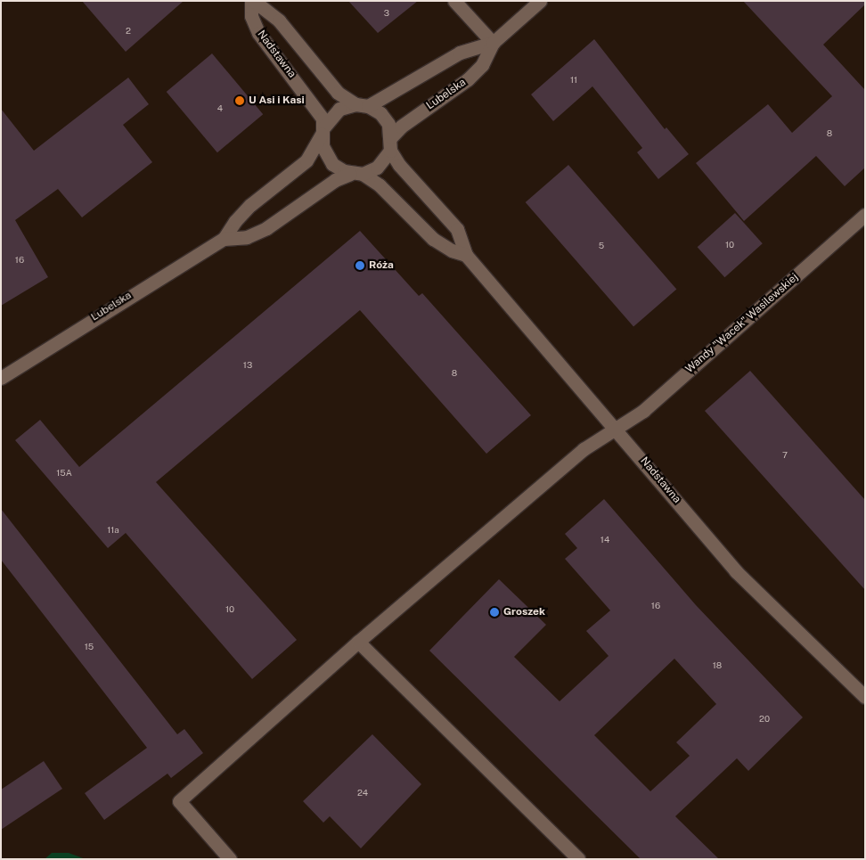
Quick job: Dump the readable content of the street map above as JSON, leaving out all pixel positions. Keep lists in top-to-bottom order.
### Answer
{
  "streets": {
    "street": ["Nadstawna", "Lubelska", "Wandy \"Wacek\" Wasilewskiej"]
  },
  "crossings": [
    ["Nadstawna", "Lubelska"],
    ["Nadstawna", "Wandy \"Wacek\" Wasilewskiej"]
  ],
  "places": ["U Asi i Kasi", "Róża", "Groszek"],
  "house_numbers": [
    "3",
    "2",
    "11",
    "4",
    "8",
    "10",
    "5",
    "16",
    "13",
    "8",
    "7",
    "15A",
    "11a",
    "14",
    "16",
    "10",
    "15",
    "18",
    "20",
    "24"
  ]
}
